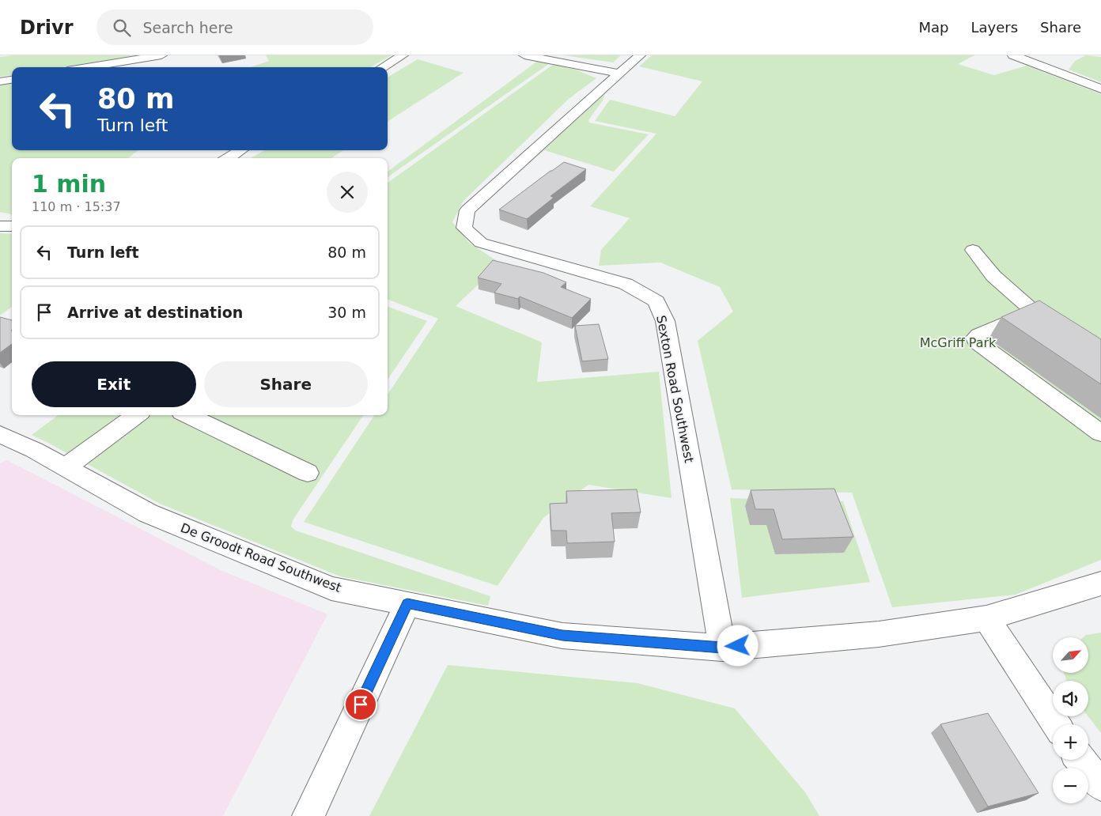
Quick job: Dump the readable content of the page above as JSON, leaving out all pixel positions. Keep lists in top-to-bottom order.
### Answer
{
  "streets": {
    "street": ["Sexton Road Southwest", "De Groodt Road Southwest"]
  },
  "crossings": [
    ["Sexton Road Southwest", "De Groodt Road Southwest"]
  ],
  "parks": ["McGriff Park"],
  "north": "top right",
  "page": {
    "header": "Drivr",
    "search": "Search here",
    "nav": ["Map", "Layers", "Share"],
    "turn": ["80 m", "Turn left"],
    "heading": ["1 min", "110 m · 15:37"],
    "list": [
      {
        "name": "Turn left",
        "value": "80 m"
      },
      {
        "name": "Arrive at destination",
        "value": "30 m"
      }
    ],
    "buttons": ["Exit", "Share"],
    "map_buttons": ["+", "−"]
  }
}
